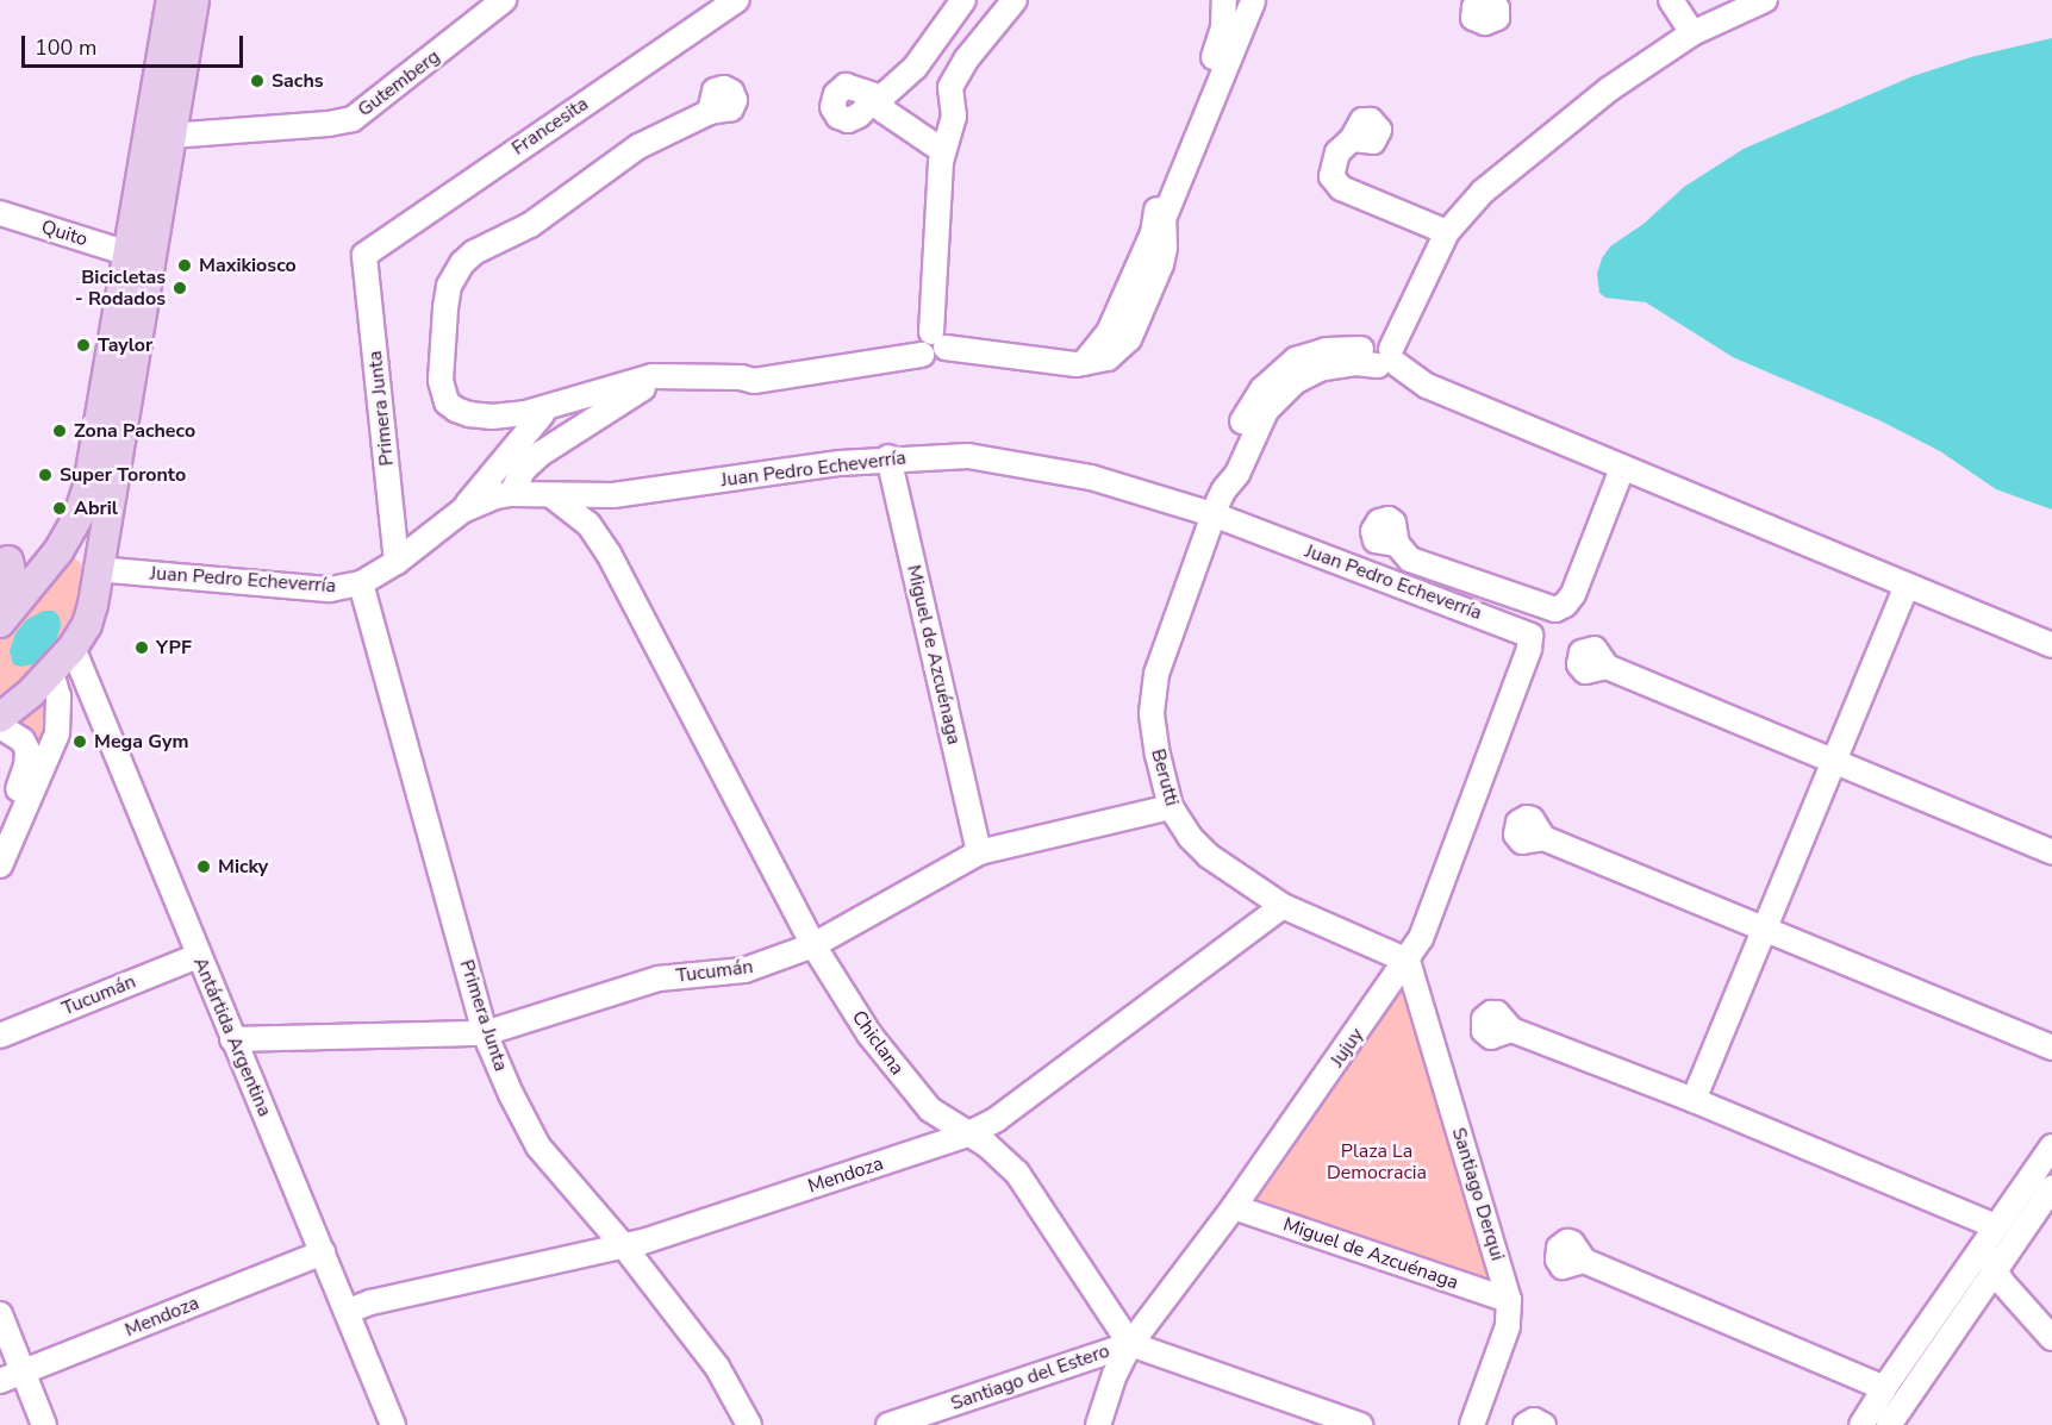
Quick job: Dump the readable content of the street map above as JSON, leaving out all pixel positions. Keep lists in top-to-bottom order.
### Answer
{
  "streets": {
    "street": [
      "Gutemberg",
      "Francesita",
      "Quito",
      "Primera Junta",
      "Juan Pedro Echeverría",
      "Miguel de Azcuénaga",
      "Berutti",
      "Tucumán",
      "Antártida Argentina",
      "Chiclana",
      "Jujuy",
      "Mendoza",
      "Santiago Derqui",
      "Santiago del Estero"
    ]
  },
  "crossings": [
    ["Francesita", "Primera Junta"],
    ["Primera Junta", "Juan Pedro Echeverría"],
    ["Primera Junta", "Tucumán"],
    ["Primera Junta", "Mendoza"],
    ["Juan Pedro Echeverría", "Miguel de Azcuénaga"],
    ["Juan Pedro Echeverría", "Berutti"],
    ["Juan Pedro Echeverría", "Chiclana"],
    ["Juan Pedro Echeverría", "Jujuy"],
    ["Miguel de Azcuénaga", "Tucumán"],
    ["Miguel de Azcuénaga", "Jujuy"],
    ["Miguel de Azcuénaga", "Santiago Derqui"],
    ["Berutti", "Tucumán"],
    ["Berutti", "Jujuy"],
    ["Berutti", "Mendoza"],
    ["Berutti", "Santiago Derqui"],
    ["Tucumán", "Antártida Argentina"],
    ["Tucumán", "Chiclana"],
    ["Antártida Argentina", "Mendoza"],
    ["Chiclana", "Jujuy"],
    ["Chiclana", "Mendoza"],
    ["Chiclana", "Santiago del Estero"],
    ["Jujuy", "Santiago Derqui"],
    ["Jujuy", "Santiago del Estero"]
  ],
  "parks": ["Plaza La Democracia"],
  "places": [
    "Sachs",
    "Maxikiosco",
    "Bicicletas - Rodados",
    "Taylor",
    "Zona Pacheco",
    "Super Toronto",
    "Abril",
    "YPF",
    "Mega Gym",
    "Micky"
  ],
  "scale_bar": "100 m"
}
